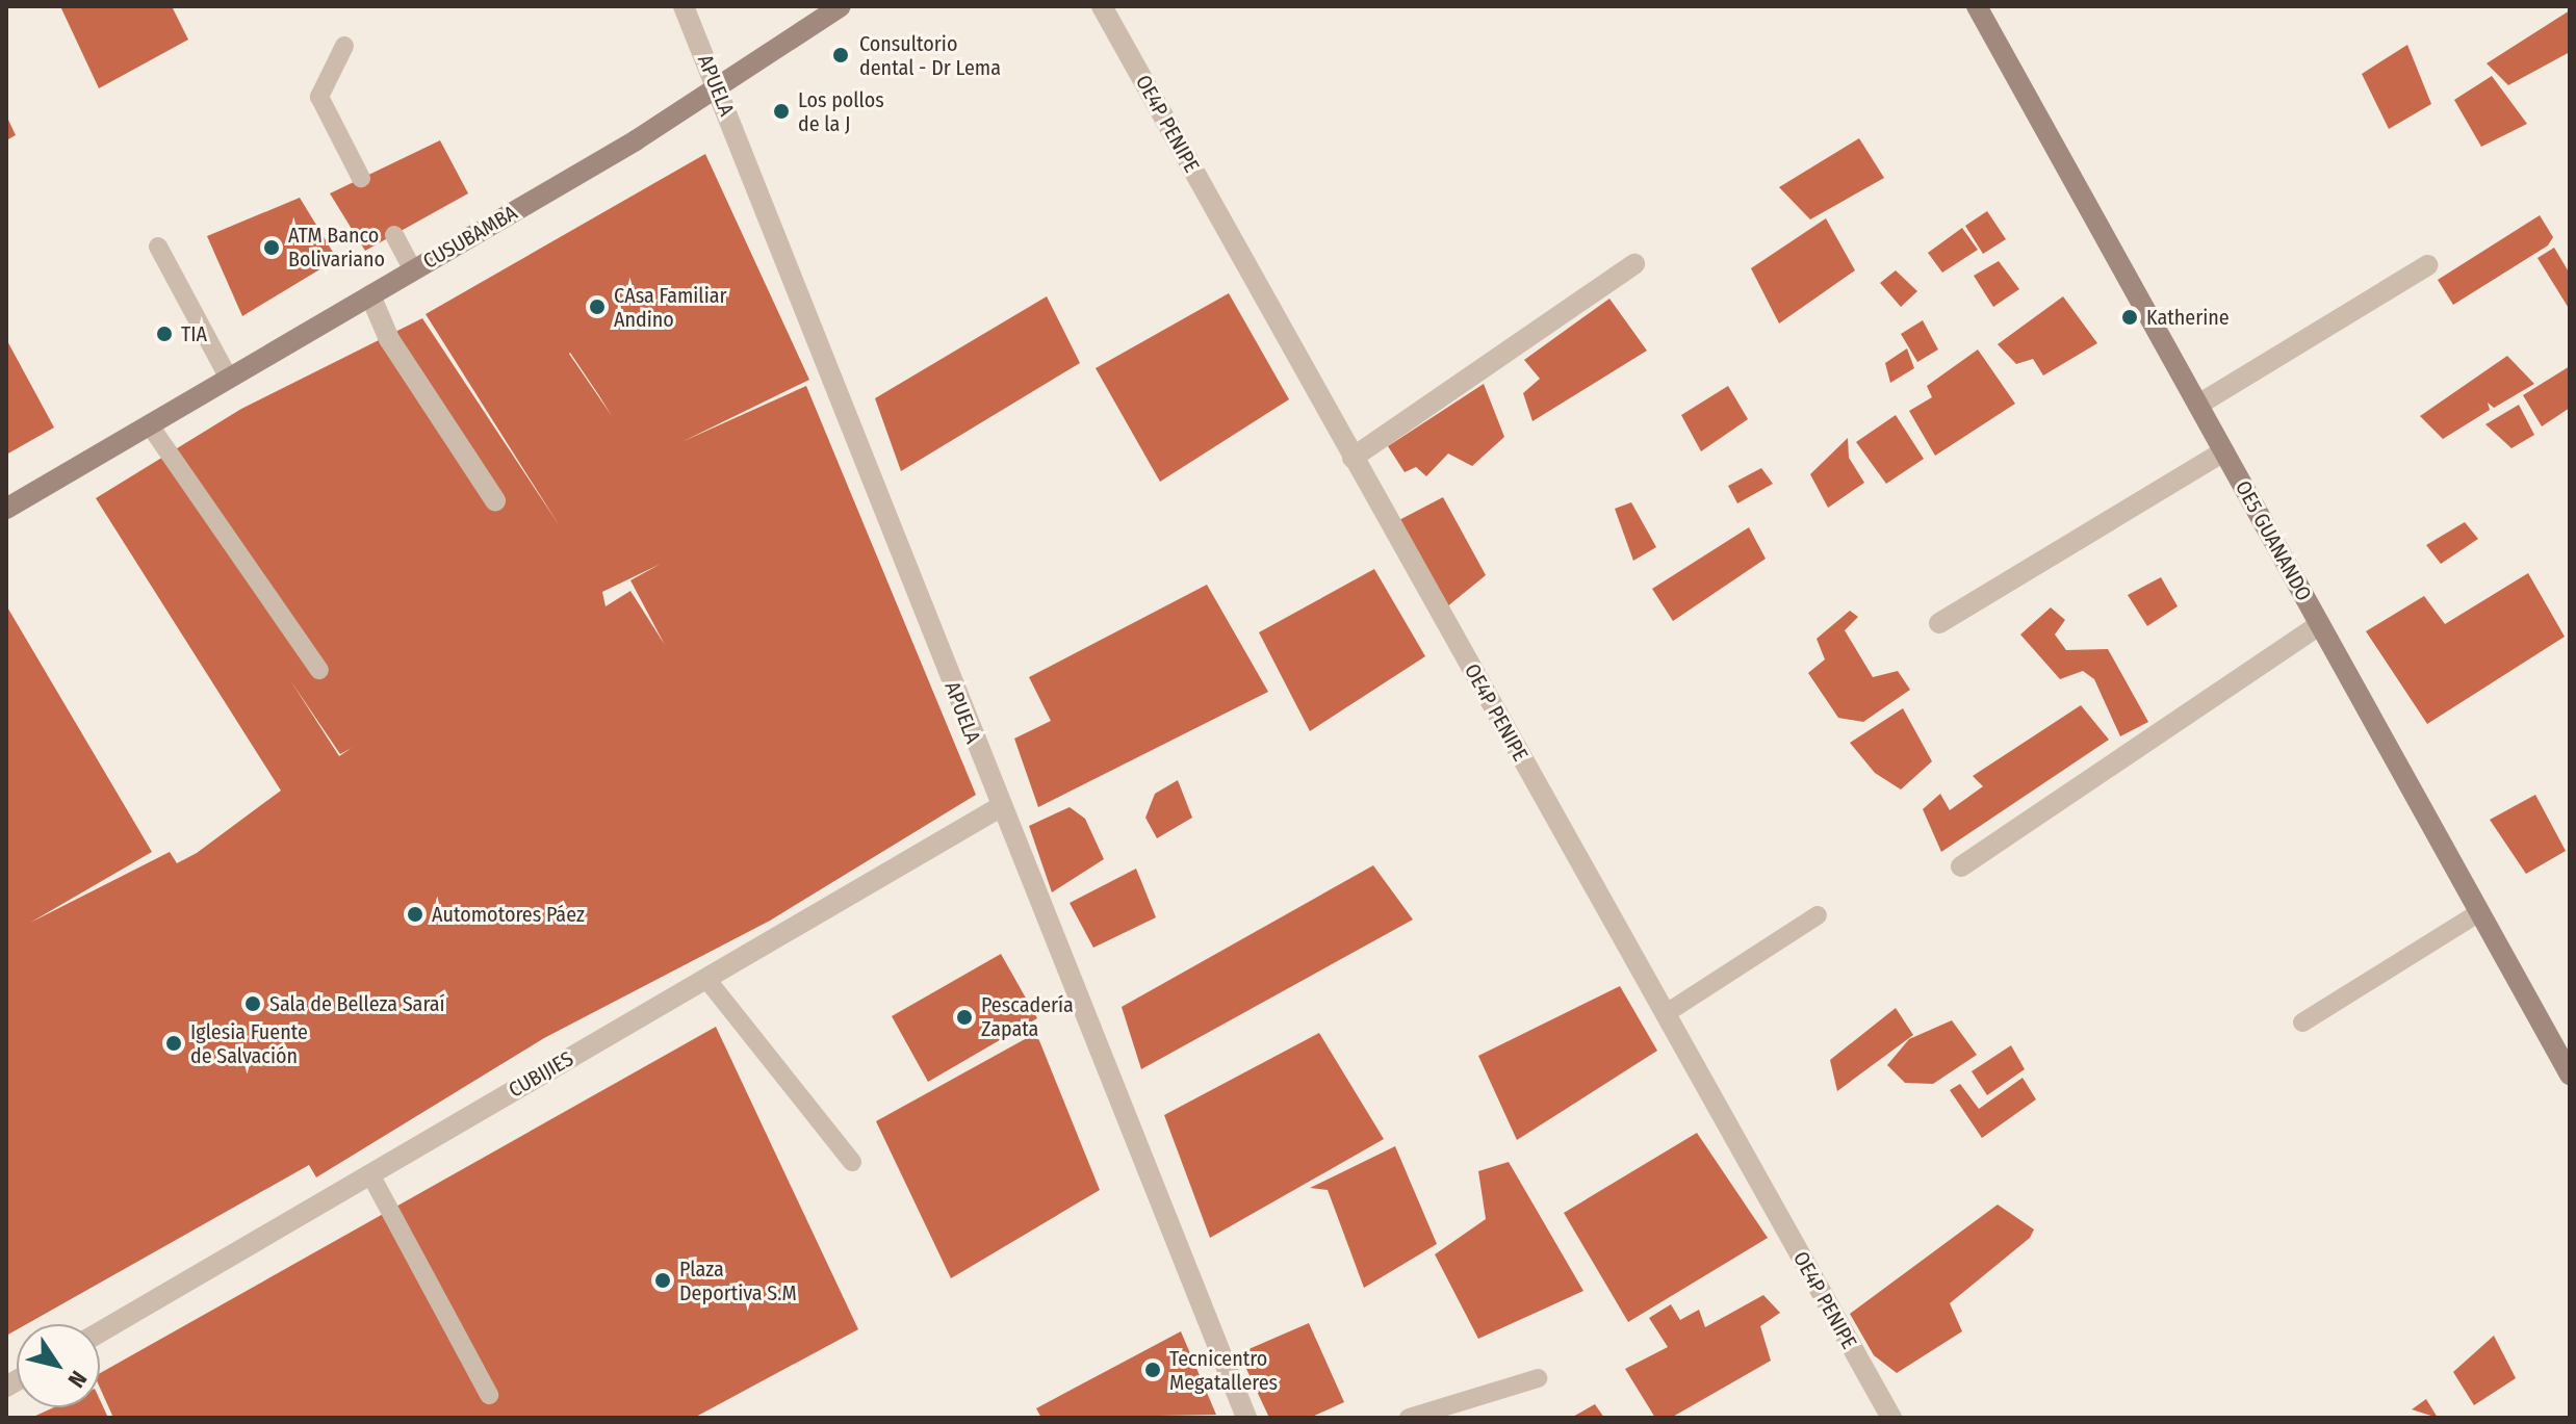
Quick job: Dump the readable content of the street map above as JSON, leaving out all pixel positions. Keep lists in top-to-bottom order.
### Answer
{
  "streets": {
    "street": [
      "APUELA",
      "OE4P PENIPE",
      "CUSUBAMBA",
      "OE5 GUANANDO",
      "CUBIJIES"
    ]
  },
  "crossings": [
    ["APUELA", "CUSUBAMBA"],
    ["APUELA", "CUBIJIES"]
  ],
  "places": [
    "Consultorio dental - Dr Lema",
    "Los pollos de la J",
    "ATM Banco Bolivariano",
    "CAsa Familiar Andino",
    "Katherine",
    "TIA",
    "Automotores Páez",
    "Sala de Belleza Saraí",
    "Pescadería Zapata",
    "Iglesia Fuente de Salvación",
    "Plaza Deportiva S.M",
    "Tecnicentro Megatalleres"
  ],
  "north": "bottom right"
}
